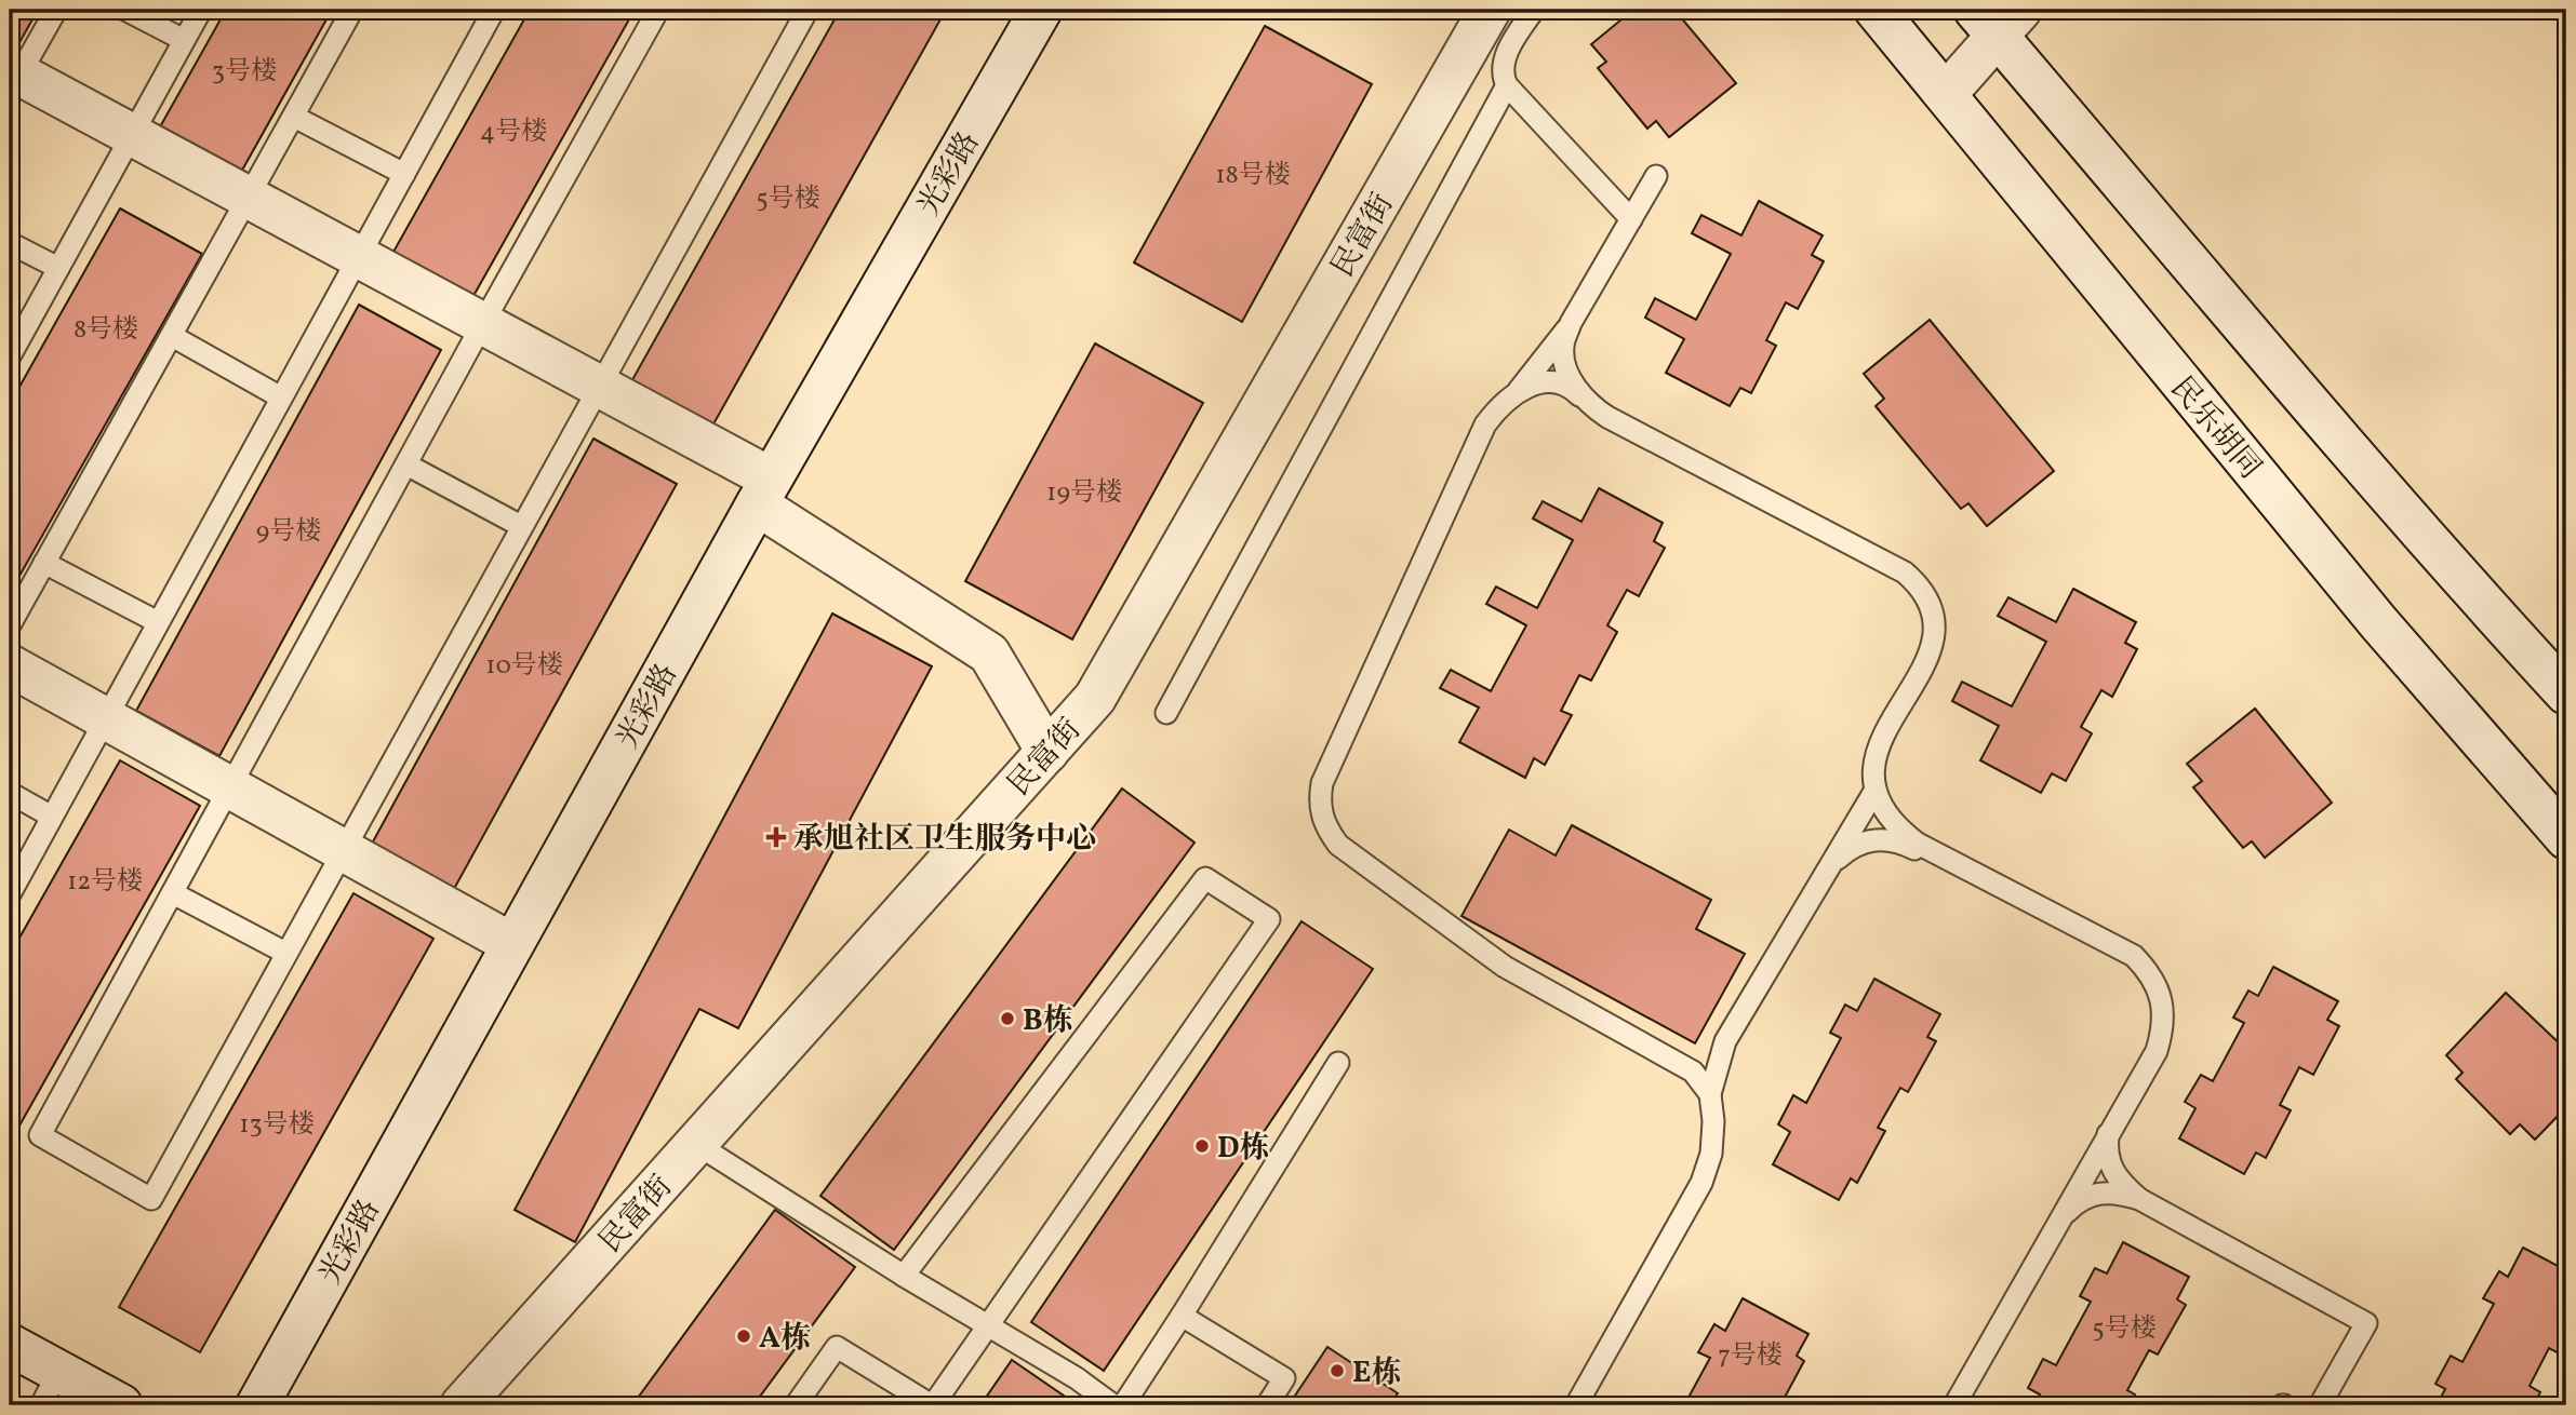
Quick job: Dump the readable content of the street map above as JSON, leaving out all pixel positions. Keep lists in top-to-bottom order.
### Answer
{
  "streets": {
    "street": ["光彩路", "民富街", "民乐胡同"]
  },
  "places": {
    "health": ["承旭社区卫生服务中心"],
    "other": [
      "B栋",
      "D栋",
      "A栋",
      "E栋"
    ]
  },
  "house_numbers": [
    "3号楼",
    "4号楼",
    "18号楼",
    "5号楼",
    "8号楼",
    "19号楼",
    "9号楼",
    "10号楼",
    "12号楼",
    "13号楼",
    "5号楼",
    "7号楼"
  ]
}
